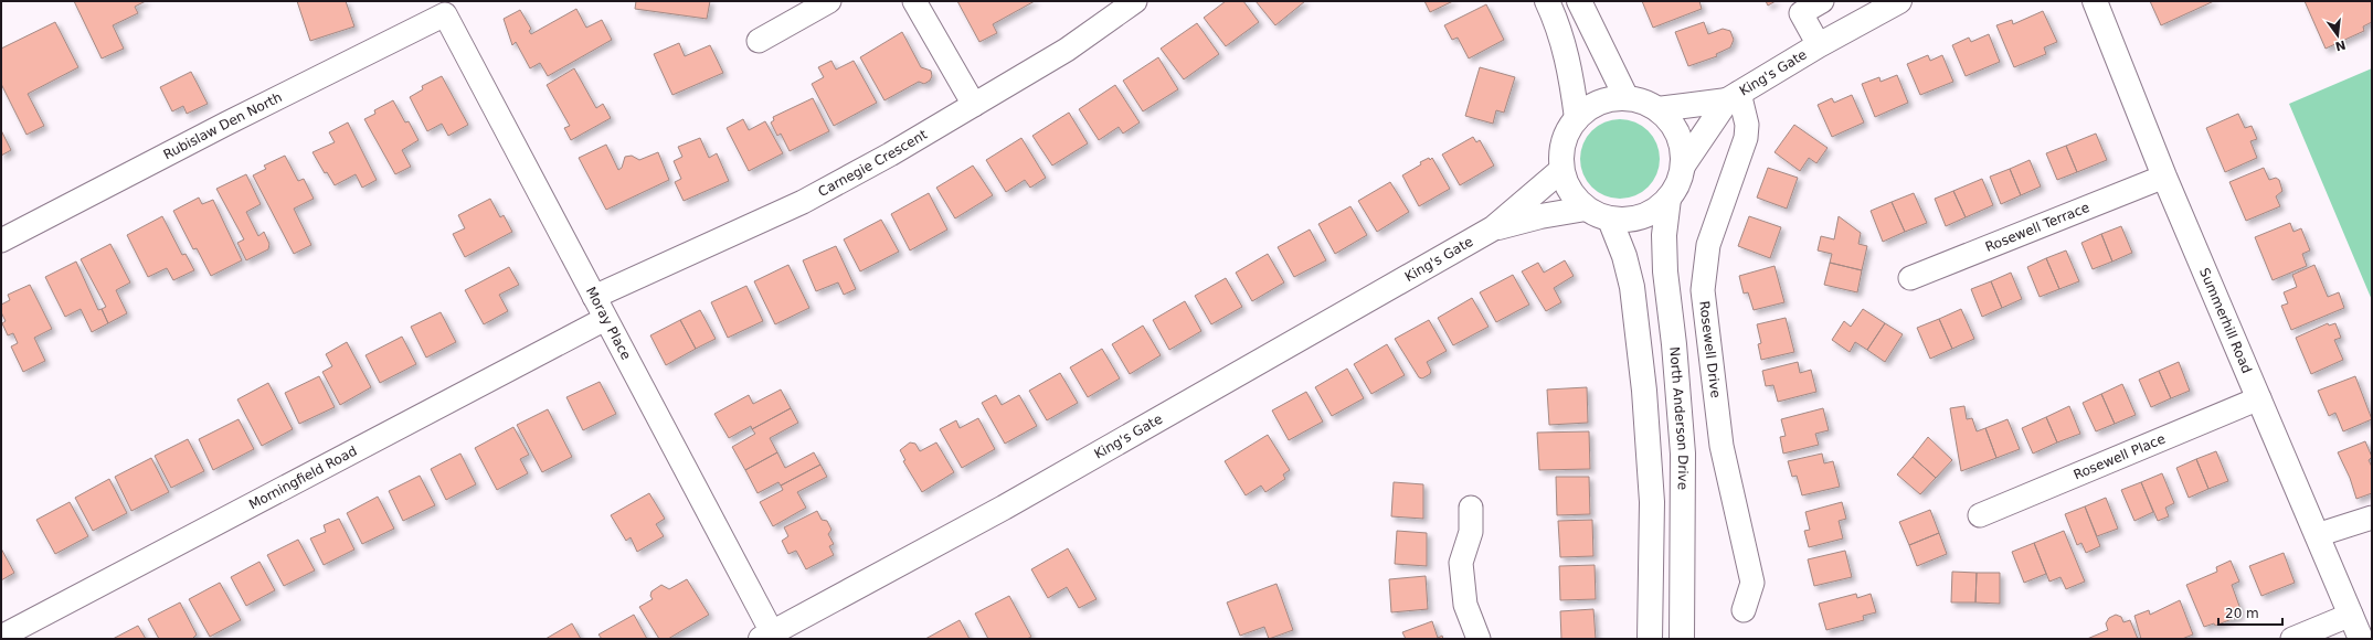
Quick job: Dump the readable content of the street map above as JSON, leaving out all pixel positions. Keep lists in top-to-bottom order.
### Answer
{
  "streets": {
    "street": [
      "King's Gate",
      "Rubislaw Den North",
      "Carnegie Crescent",
      "Rosewell Terrace",
      "Summerhill Road",
      "Moray Place",
      "Rosewell Drive",
      "North Anderson Drive",
      "Rosewell Place",
      "Morningfield Road"
    ]
  },
  "crossings": [
    ["King's Gate", "Moray Place"],
    ["King's Gate", "Rosewell Drive"],
    ["King's Gate", "North Anderson Drive"],
    ["Rubislaw Den North", "Moray Place"],
    ["Carnegie Crescent", "Moray Place"],
    ["Rosewell Terrace", "Summerhill Road"],
    ["Summerhill Road", "Rosewell Place"],
    ["Moray Place", "Morningfield Road"]
  ],
  "scale_bar": "20 m",
  "north": "bottom"
}
